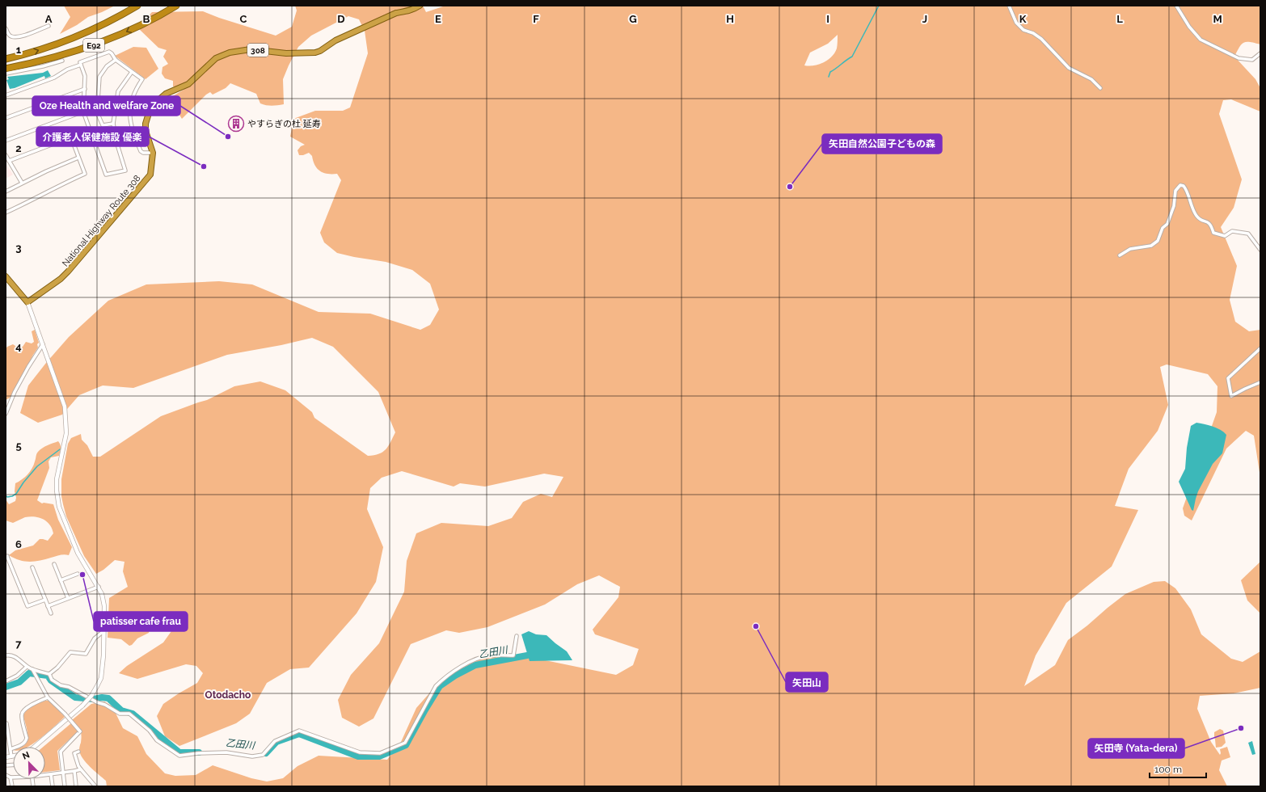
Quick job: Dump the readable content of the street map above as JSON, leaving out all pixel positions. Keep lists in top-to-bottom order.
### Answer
{
  "streets": {
    "highway": ["E92", "308", "National Highway Route 308"]
  },
  "districts": ["Otodacho"],
  "water": ["乙田川"],
  "places": {
    "building": ["やすらぎの杜 延寿"],
    "other": [
      "Oze Health and welfare Zone",
      "介護老人保健施設 優楽",
      "矢田自然公園子どもの森",
      "patisser cafe frau",
      "矢田山",
      "矢田寺 (Yata-dera)"
    ]
  },
  "scale_bar": "100 m",
  "north": "top left",
  "grid": {
    "columns": [
      "A",
      "B",
      "C",
      "D",
      "E",
      "F",
      "G",
      "H",
      "I",
      "J",
      "K",
      "L",
      "M"
    ],
    "rows": [
      "1",
      "2",
      "3",
      "4",
      "5",
      "6",
      "7"
    ]
  }
}
